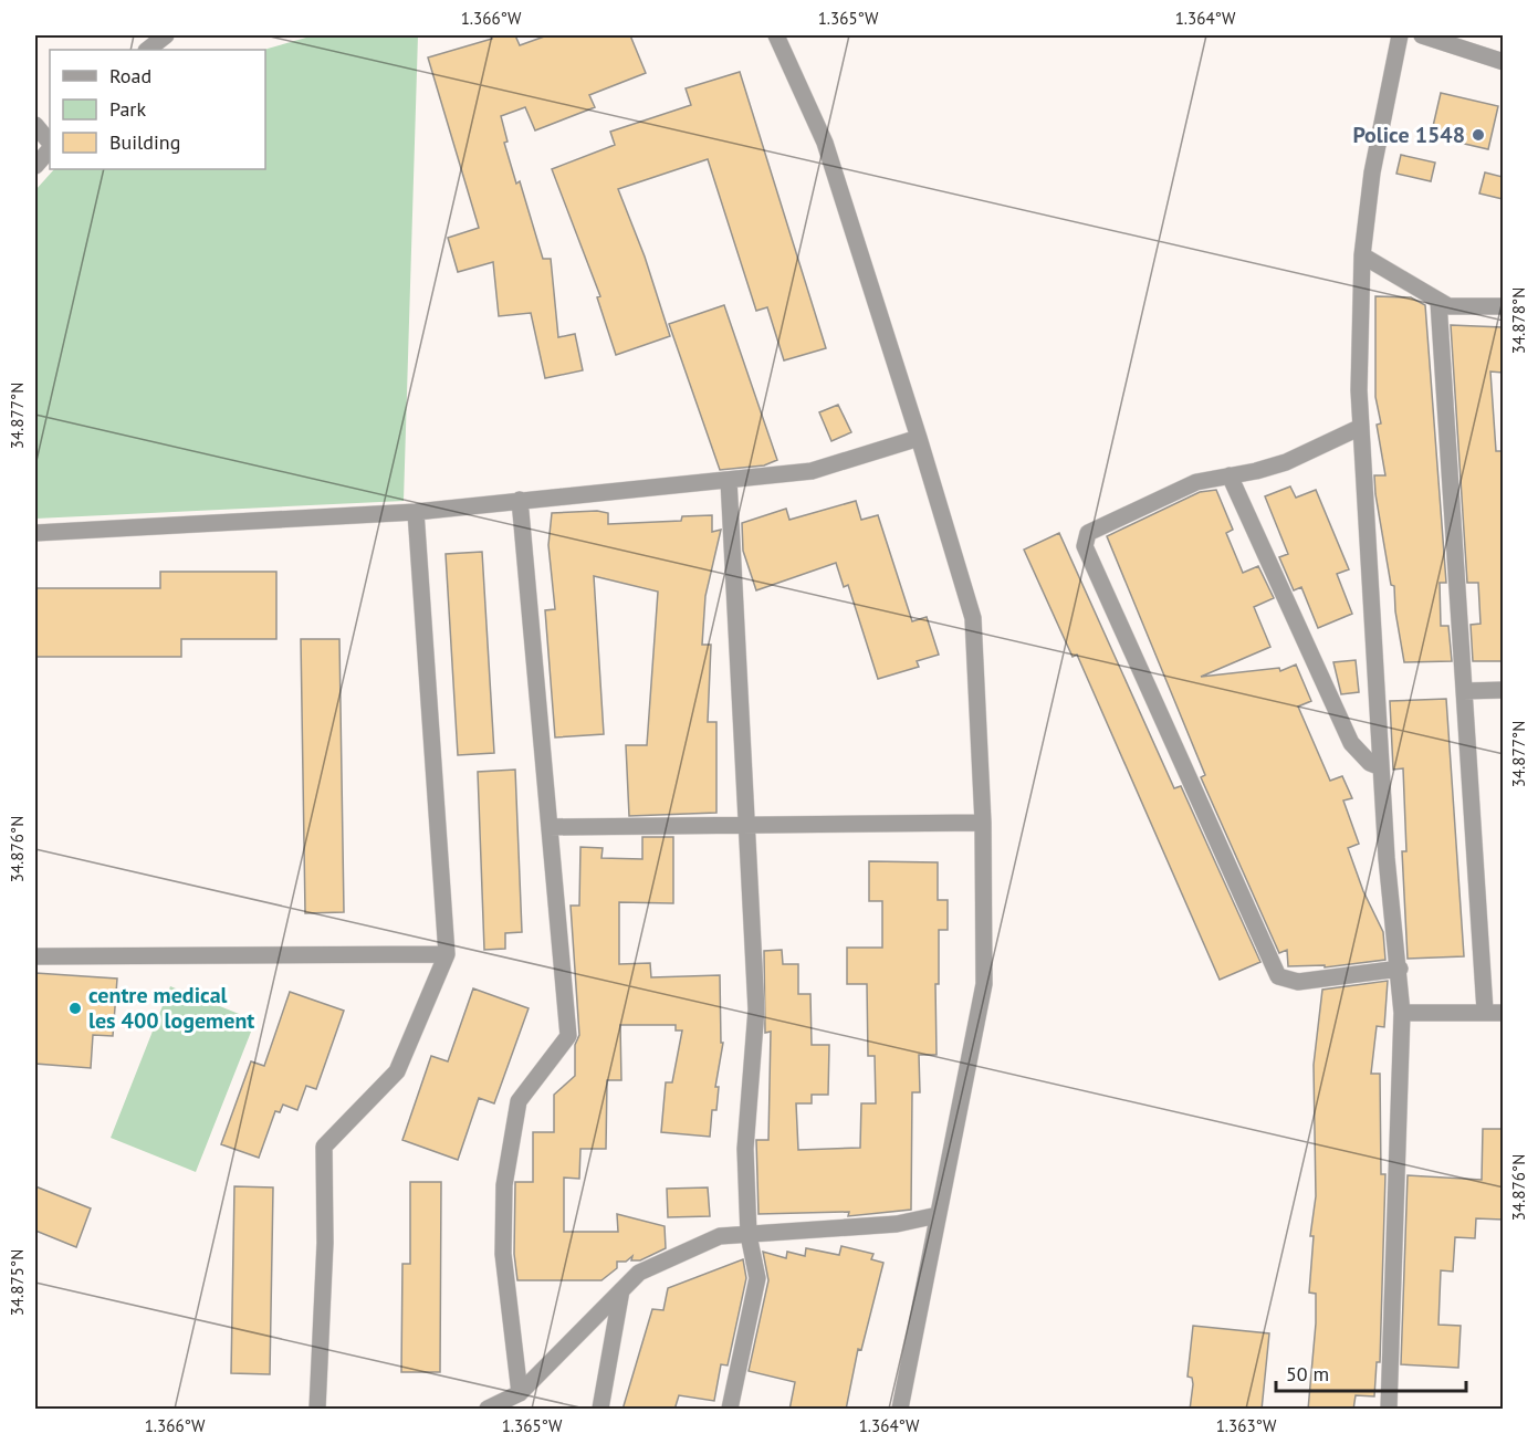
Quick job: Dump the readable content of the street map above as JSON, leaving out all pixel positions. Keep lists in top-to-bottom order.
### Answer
{
  "places": ["Police 1548", "centre medical les 400 logement"],
  "legend": ["Road", "Park", "Building"],
  "scale_bar": "50 m",
  "coordinates": [
    "1.366°W",
    "1.365°W",
    "1.364°W",
    "34.878°N",
    "34.877°N",
    "34.876°N",
    "34.875°N",
    "1.363°W"
  ]
}
